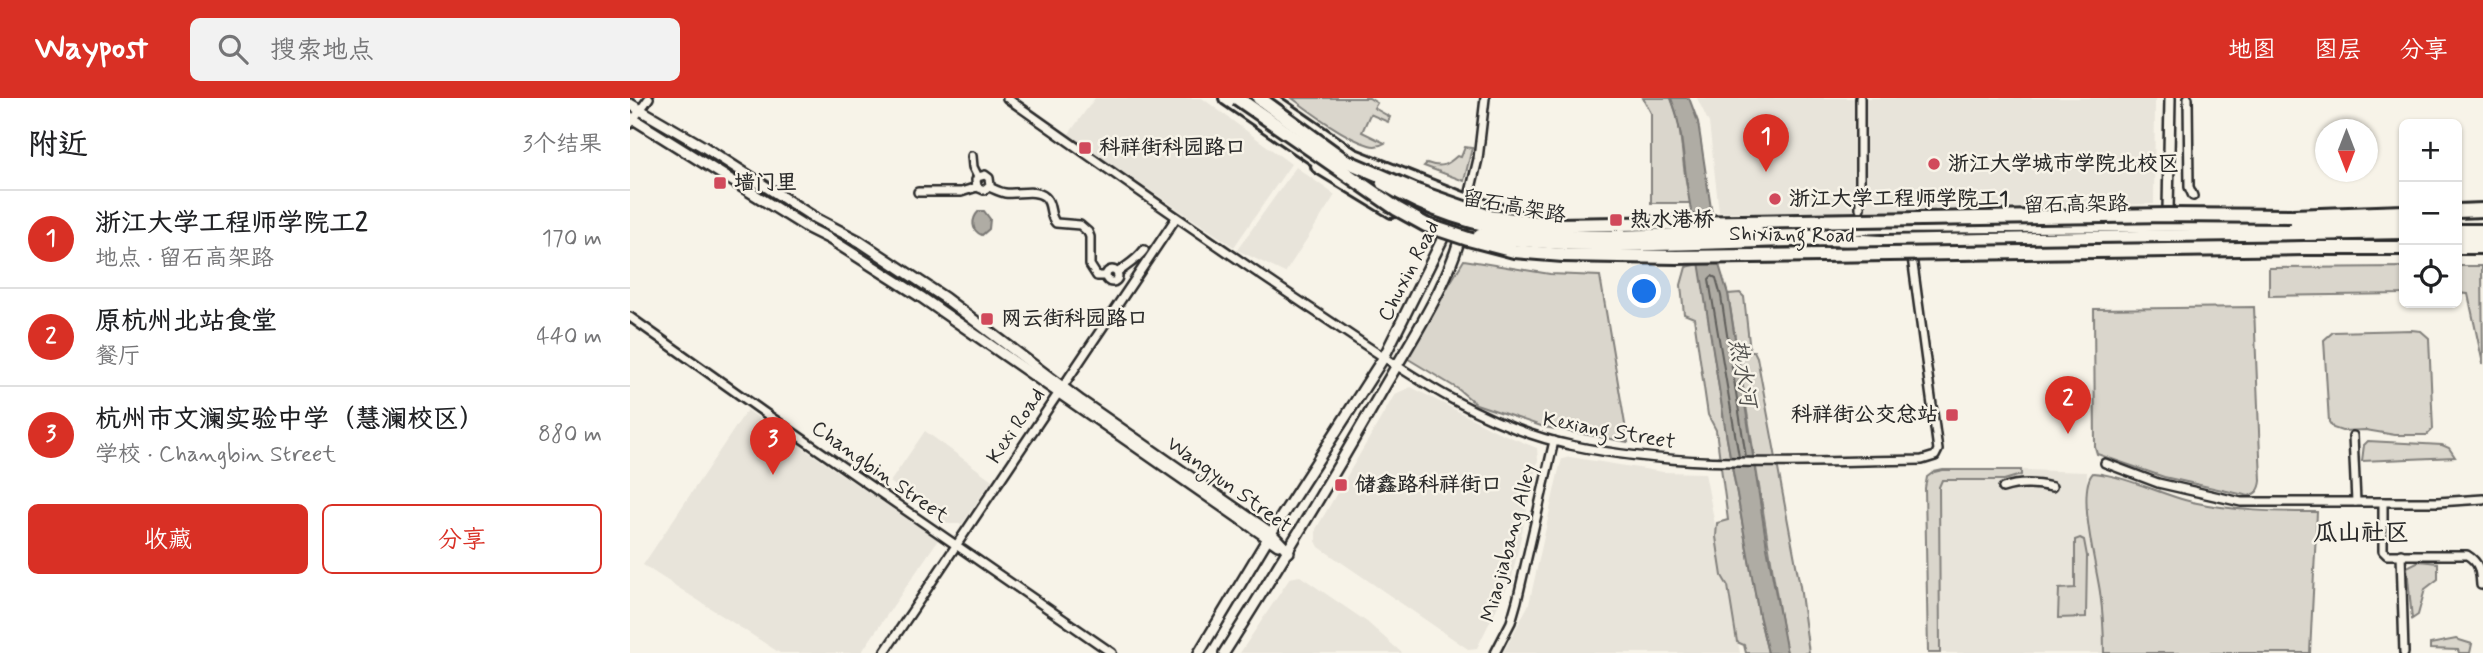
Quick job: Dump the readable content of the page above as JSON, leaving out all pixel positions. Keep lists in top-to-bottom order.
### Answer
{
  "streets": {
    "main road": ["留石高架路", "Shixiang Road"],
    "street": [
      "Chuxin Road",
      "Kexi Road",
      "Kexiang Street",
      "Changbin Street",
      "Wangyun Street",
      "Miaojiabang Alley"
    ]
  },
  "crossings": [
    ["留石高架路", "Shixiang Road"],
    ["Shixiang Road", "Chuxin Road"],
    ["Shixiang Road", "Kexiang Street"],
    ["Chuxin Road", "Kexiang Street"],
    ["Chuxin Road", "Wangyun Street"],
    ["Kexi Road", "Kexiang Street"],
    ["Kexi Road", "Changbin Street"],
    ["Kexi Road", "Wangyun Street"],
    ["Kexiang Street", "Miaojiabang Alley"]
  ],
  "districts": ["瓜山社区"],
  "water": ["热水河"],
  "places": {
    "transit": [
      "科祥街科园路口",
      "墙门里",
      "热水港桥",
      "网云街科园路口",
      "科祥街公交总站",
      "储鑫路科祥街口"
    ],
    "other": ["浙江大学城市学院北校区", "浙江大学工程师学院工1"]
  },
  "north": "bottom",
  "page": {
    "header": "Waypost",
    "search": "搜索地点",
    "nav": ["地图", "图层", "分享"],
    "heading": ["附近", "3个结果"],
    "pins": ["1", "2", "3"],
    "map_buttons": ["+", "−"],
    "list": [
      {
        "mark": "1",
        "name": "浙江大学工程师学院工2",
        "note": "地点 · 留石高架路",
        "value": "170 m"
      },
      {
        "mark": "2",
        "name": "原杭州北站食堂",
        "note": "餐厅",
        "value": "440 m"
      },
      {
        "mark": "3",
        "name": "杭州市文澜实验中学（慧澜校区）",
        "note": "学校 · Changbin Street",
        "value": "880 m"
      }
    ],
    "buttons": ["收藏", "分享"]
  }
}
